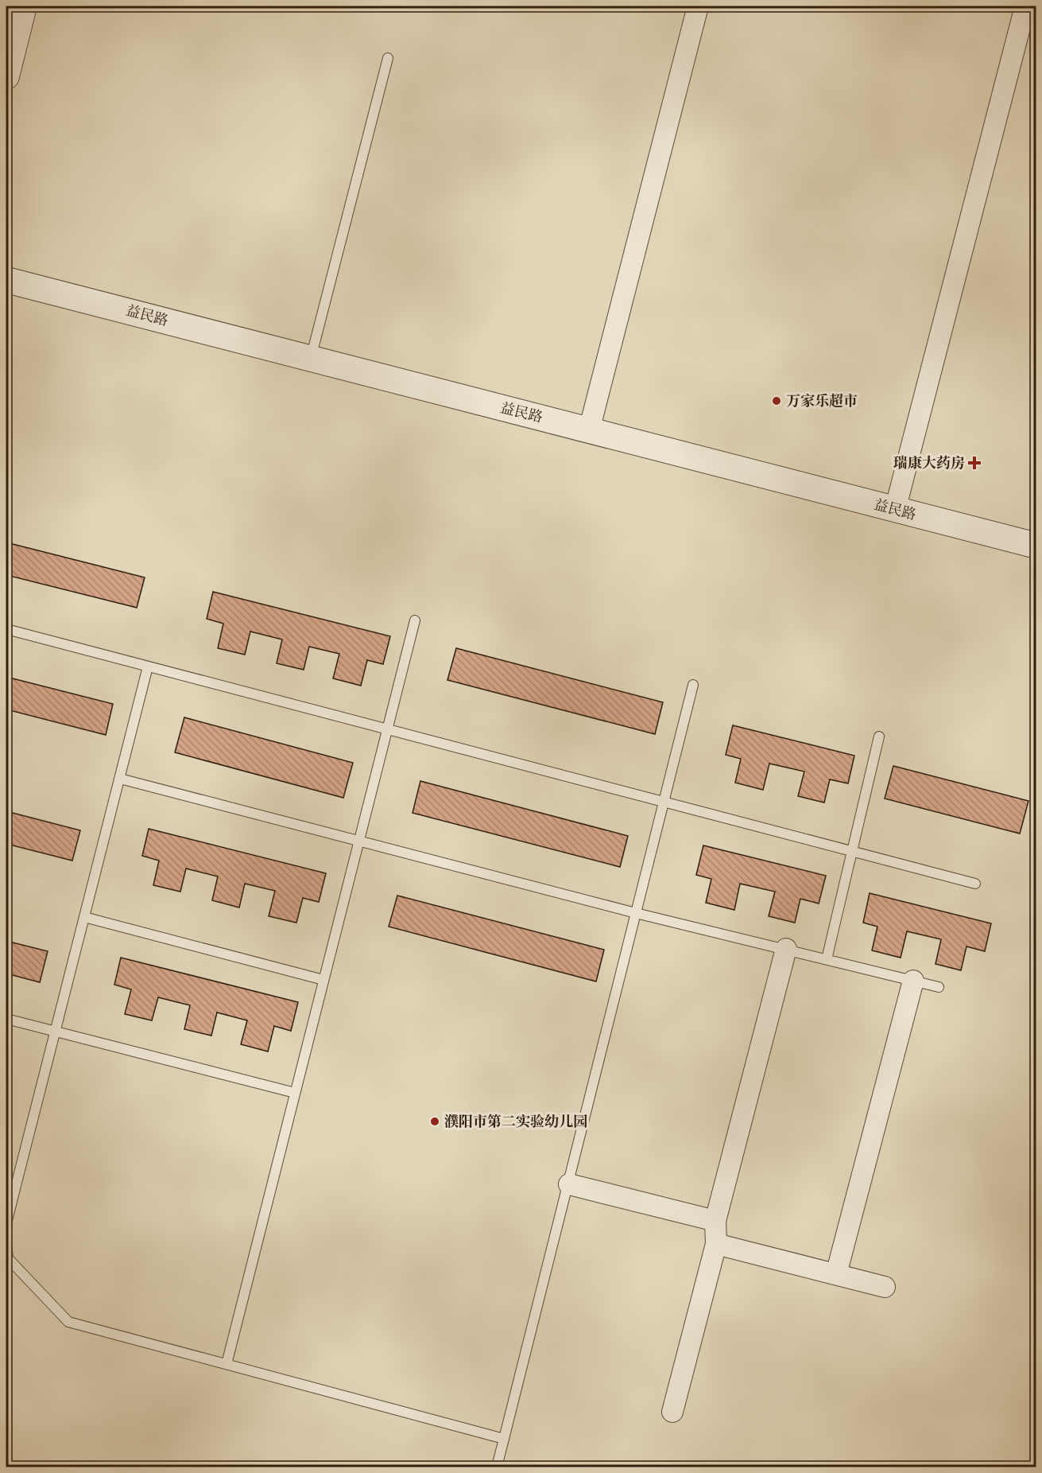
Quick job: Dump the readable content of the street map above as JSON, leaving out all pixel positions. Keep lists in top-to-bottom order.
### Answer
{
  "streets": {
    "street": ["益民路"]
  },
  "places": {
    "other": ["万家乐超市", "濮阳市第二实验幼儿园"],
    "health": ["瑞康大药房"]
  }
}
